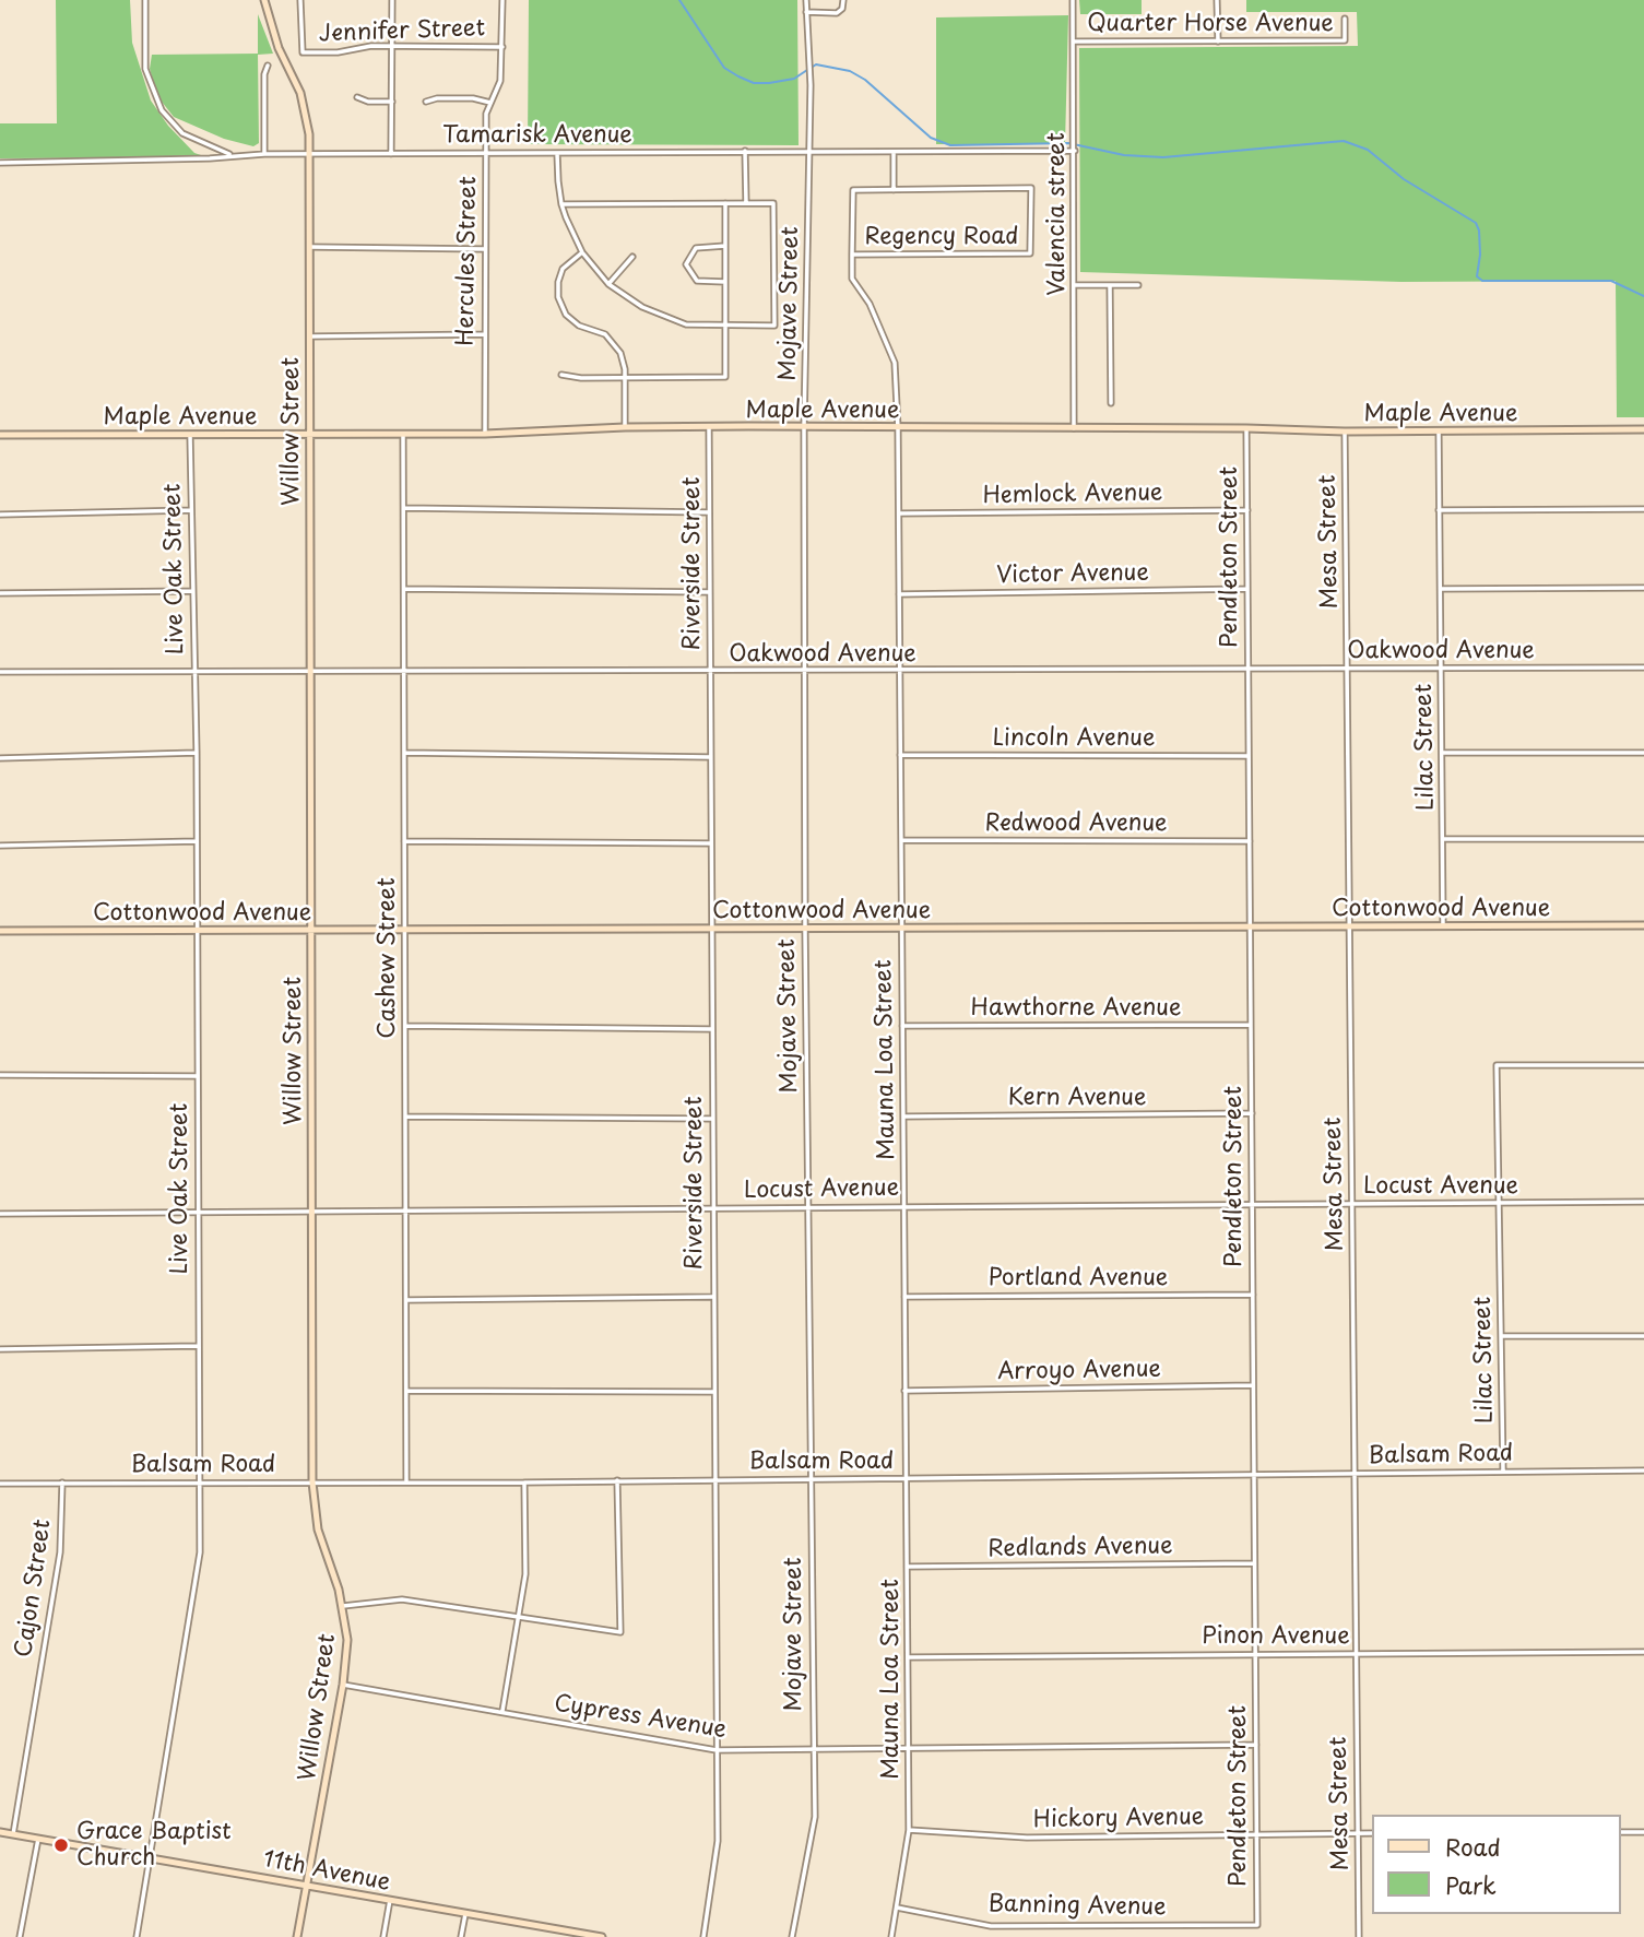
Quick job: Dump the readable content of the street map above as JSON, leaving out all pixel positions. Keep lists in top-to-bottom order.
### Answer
{
  "streets": {
    "street": [
      "Quarter Horse Avenue",
      "Jennifer Street",
      "Tamarisk Avenue",
      "Valencia street",
      "Regency Road",
      "Hercules Street",
      "Mojave Street",
      "Maple Avenue",
      "Willow Street",
      "Hemlock Avenue",
      "Mesa Street",
      "Pendleton Street",
      "Riverside Street",
      "Live Oak Street",
      "Victor Avenue",
      "Oakwood Avenue",
      "Lincoln Avenue",
      "Lilac Street",
      "Redwood Avenue",
      "Cottonwood Avenue",
      "Cashew Street",
      "Hawthorne Avenue",
      "Mauna Loa Street",
      "Kern Avenue",
      "Locust Avenue",
      "Portland Avenue",
      "Arroyo Avenue",
      "Balsam Road",
      "Redlands Avenue",
      "Cajon Street",
      "Pinon Avenue",
      "Cypress Avenue",
      "Hickory Avenue",
      "11th Avenue",
      "Banning Avenue"
    ]
  },
  "crossings": [
    ["Quarter Horse Avenue", "Valencia street"],
    ["Jennifer Street", "Hercules Street"],
    ["Tamarisk Avenue", "Valencia street"],
    ["Tamarisk Avenue", "Hercules Street"],
    ["Tamarisk Avenue", "Mojave Street"],
    ["Tamarisk Avenue", "Willow Street"],
    ["Valencia street", "Maple Avenue"],
    ["Regency Road", "Mauna Loa Street"],
    ["Hercules Street", "Maple Avenue"],
    ["Mojave Street", "Maple Avenue"],
    ["Mojave Street", "Oakwood Avenue"],
    ["Mojave Street", "Cottonwood Avenue"],
    ["Mojave Street", "Locust Avenue"],
    ["Mojave Street", "Balsam Road"],
    ["Mojave Street", "Cypress Avenue"],
    ["Maple Avenue", "Willow Street"],
    ["Maple Avenue", "Mesa Street"],
    ["Maple Avenue", "Pendleton Street"],
    ["Maple Avenue", "Riverside Street"],
    ["Maple Avenue", "Live Oak Street"],
    ["Maple Avenue", "Lilac Street"],
    ["Maple Avenue", "Cashew Street"],
    ["Maple Avenue", "Mauna Loa Street"],
    ["Willow Street", "Oakwood Avenue"],
    ["Willow Street", "Cottonwood Avenue"],
    ["Willow Street", "Locust Avenue"],
    ["Willow Street", "Balsam Road"],
    ["Willow Street", "Cypress Avenue"],
    ["Willow Street", "11th Avenue"],
    ["Hemlock Avenue", "Pendleton Street"],
    ["Hemlock Avenue", "Mauna Loa Street"],
    ["Mesa Street", "Oakwood Avenue"],
    ["Mesa Street", "Cottonwood Avenue"],
    ["Mesa Street", "Locust Avenue"],
    ["Mesa Street", "Balsam Road"],
    ["Mesa Street", "Pinon Avenue"],
    ["Mesa Street", "Hickory Avenue"],
    ["Pendleton Street", "Victor Avenue"],
    ["Pendleton Street", "Oakwood Avenue"],
    ["Pendleton Street", "Lincoln Avenue"],
    ["Pendleton Street", "Redwood Avenue"],
    ["Pendleton Street", "Cottonwood Avenue"],
    ["Pendleton Street", "Hawthorne Avenue"],
    ["Pendleton Street", "Kern Avenue"],
    ["Pendleton Street", "Locust Avenue"],
    ["Pendleton Street", "Portland Avenue"],
    ["Pendleton Street", "Arroyo Avenue"],
    ["Pendleton Street", "Balsam Road"],
    ["Pendleton Street", "Redlands Avenue"],
    ["Pendleton Street", "Pinon Avenue"],
    ["Pendleton Street", "Cypress Avenue"],
    ["Pendleton Street", "Hickory Avenue"],
    ["Pendleton Street", "Banning Avenue"],
    ["Riverside Street", "Oakwood Avenue"],
    ["Riverside Street", "Cottonwood Avenue"],
    ["Riverside Street", "Locust Avenue"],
    ["Riverside Street", "Balsam Road"],
    ["Riverside Street", "Cypress Avenue"],
    ["Live Oak Street", "Oakwood Avenue"],
    ["Live Oak Street", "Cottonwood Avenue"],
    ["Live Oak Street", "Locust Avenue"],
    ["Live Oak Street", "Balsam Road"],
    ["Live Oak Street", "11th Avenue"],
    ["Victor Avenue", "Mauna Loa Street"],
    ["Oakwood Avenue", "Lilac Street"],
    ["Oakwood Avenue", "Cashew Street"],
    ["Oakwood Avenue", "Mauna Loa Street"],
    ["Lincoln Avenue", "Mauna Loa Street"],
    ["Lilac Street", "Cottonwood Avenue"],
    ["Lilac Street", "Locust Avenue"],
    ["Lilac Street", "Balsam Road"],
    ["Redwood Avenue", "Mauna Loa Street"],
    ["Cottonwood Avenue", "Cashew Street"],
    ["Cottonwood Avenue", "Mauna Loa Street"],
    ["Cashew Street", "Locust Avenue"],
    ["Cashew Street", "Balsam Road"],
    ["Hawthorne Avenue", "Mauna Loa Street"],
    ["Mauna Loa Street", "Kern Avenue"],
    ["Mauna Loa Street", "Locust Avenue"],
    ["Mauna Loa Street", "Portland Avenue"],
    ["Mauna Loa Street", "Arroyo Avenue"],
    ["Mauna Loa Street", "Balsam Road"],
    ["Mauna Loa Street", "Redlands Avenue"],
    ["Mauna Loa Street", "Pinon Avenue"],
    ["Mauna Loa Street", "Cypress Avenue"],
    ["Mauna Loa Street", "Hickory Avenue"],
    ["Mauna Loa Street", "Banning Avenue"],
    ["Balsam Road", "Cajon Street"],
    ["Cajon Street", "11th Avenue"]
  ],
  "places": ["Grace Baptist Church"],
  "legend": ["Road", "Park"]
}
